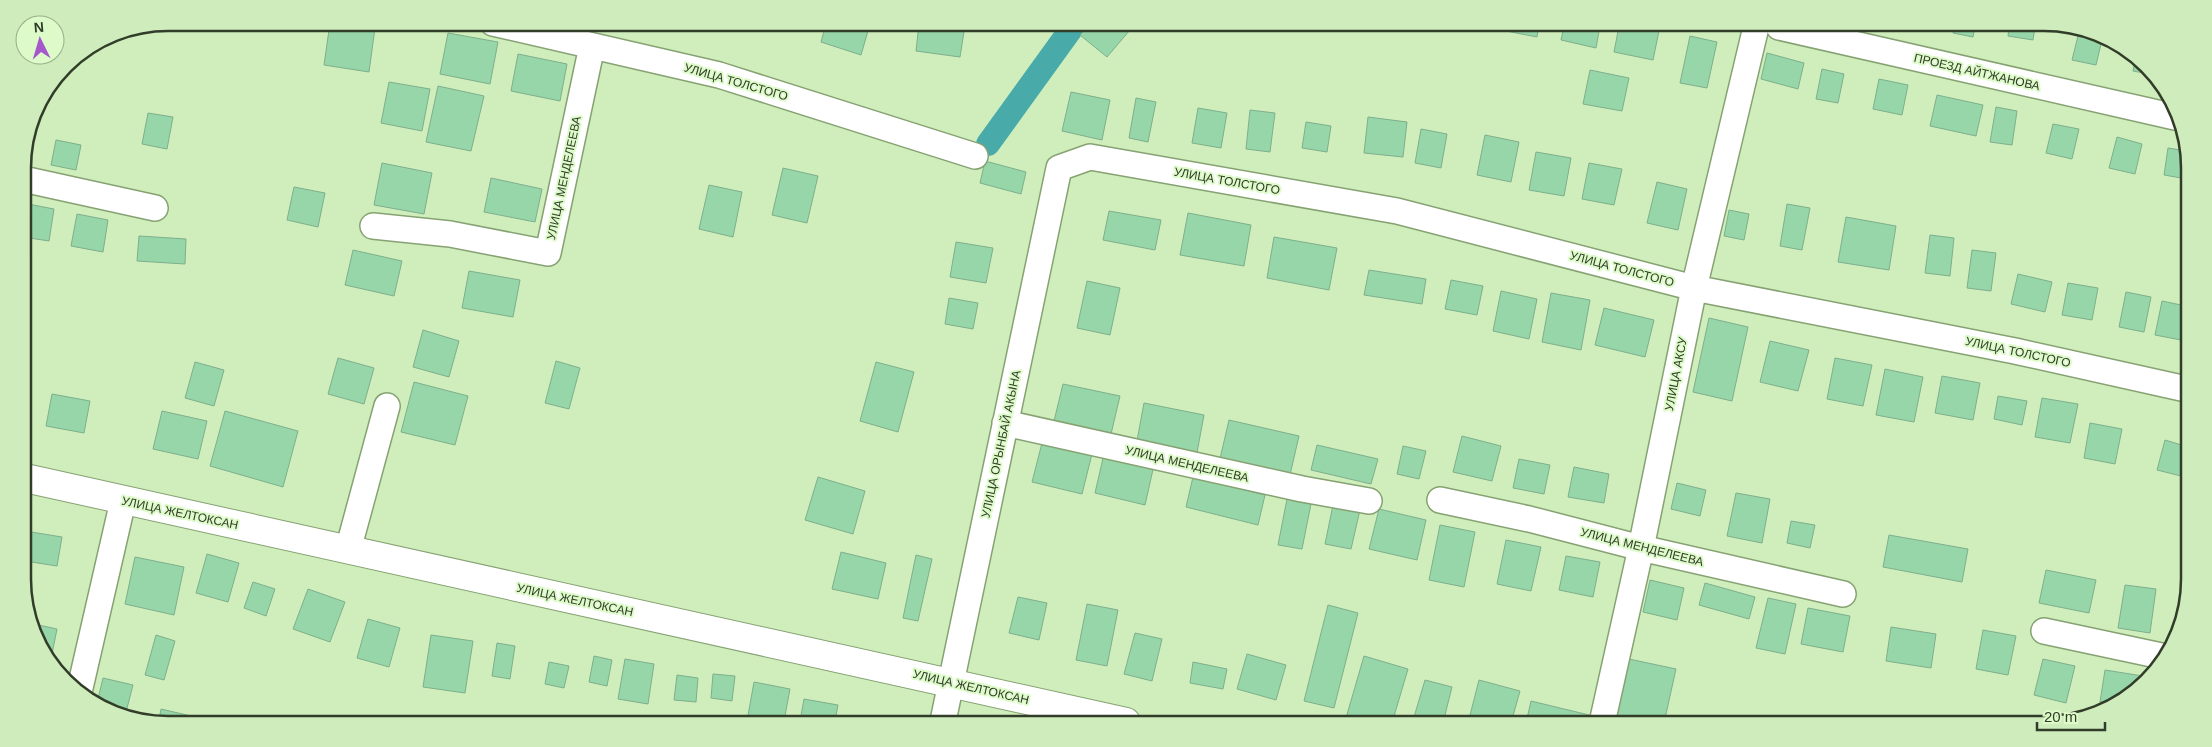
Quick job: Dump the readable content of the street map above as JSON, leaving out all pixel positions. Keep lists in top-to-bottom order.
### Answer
{
  "streets": {
    "main road": ["УЛИЦА ЖЕЛТОКСАН"],
    "street": [
      "ПРОЕЗД АЙТЖАНОВА",
      "УЛИЦА ТОЛСТОГО",
      "УЛИЦА МЕНДЕЛЕЕВА",
      "УЛИЦА АКСУ",
      "УЛИЦА ОРЫНБАЙ АКЫНА"
    ]
  },
  "crossings": [
    ["УЛИЦА ТОЛСТОГО", "УЛИЦА МЕНДЕЛЕЕВА"],
    ["УЛИЦА ТОЛСТОГО", "УЛИЦА АКСУ"],
    ["УЛИЦА ТОЛСТОГО", "УЛИЦА ОРЫНБАЙ АКЫНА"],
    ["УЛИЦА МЕНДЕЛЕЕВА", "УЛИЦА АКСУ"],
    ["УЛИЦА МЕНДЕЛЕЕВА", "УЛИЦА ОРЫНБАЙ АКЫНА"],
    ["УЛИЦА ОРЫНБАЙ АКЫНА", "УЛИЦА ЖЕЛТОКСАН"]
  ],
  "scale_bar": "20 m",
  "north": "top"
}
